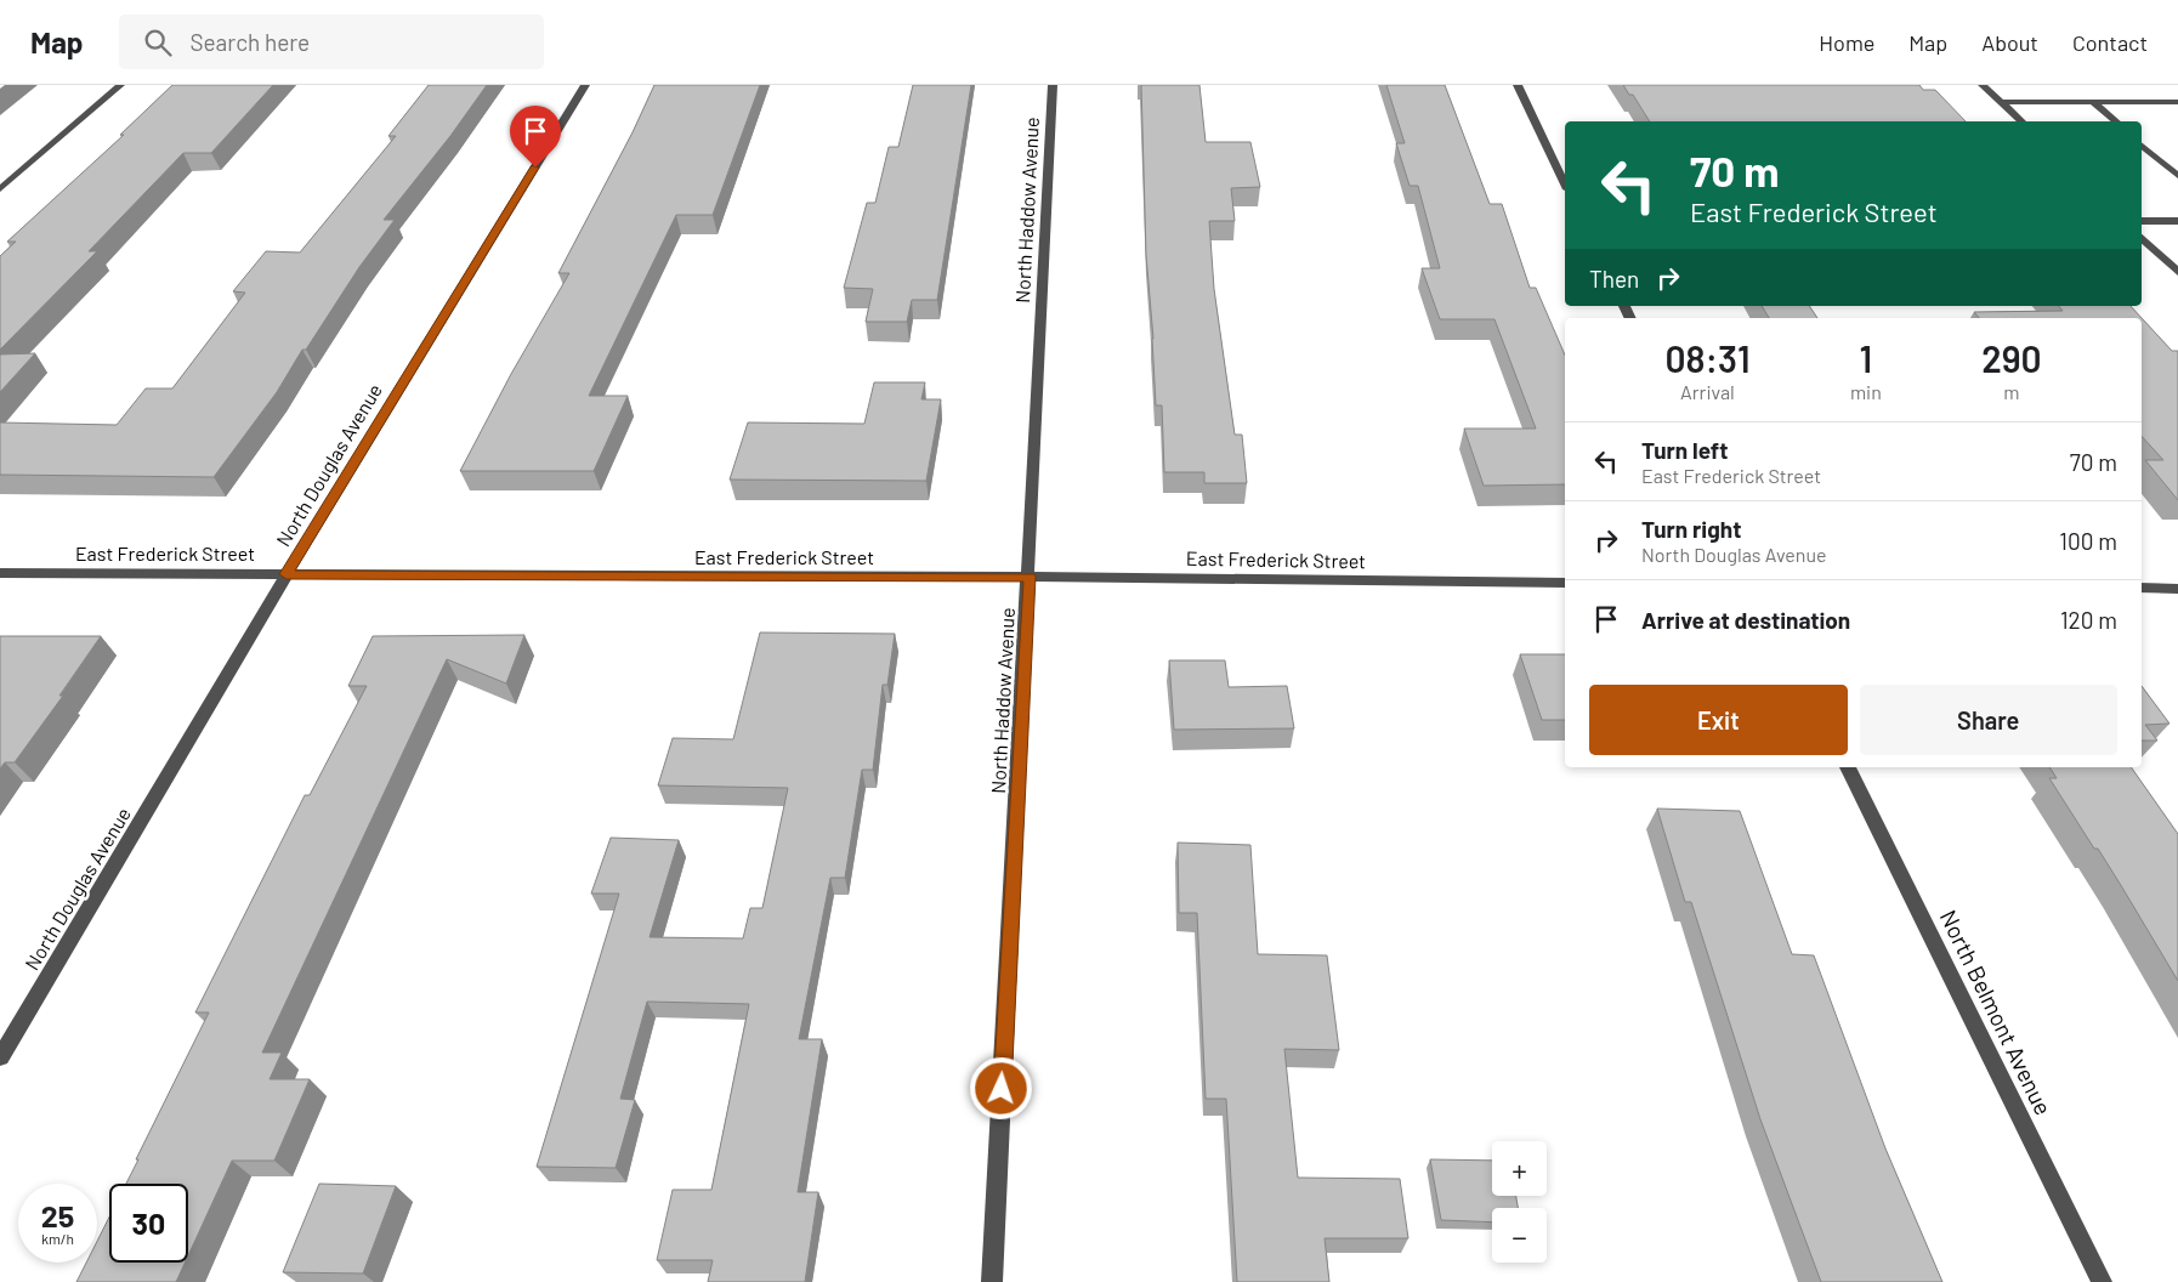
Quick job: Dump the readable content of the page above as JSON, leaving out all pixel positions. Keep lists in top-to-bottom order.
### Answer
{
  "streets": {
    "street": [
      "North Haddow Avenue",
      "North Douglas Avenue",
      "East Frederick Street",
      "North Belmont Avenue"
    ]
  },
  "crossings": [
    ["North Haddow Avenue", "East Frederick Street"],
    ["North Douglas Avenue", "East Frederick Street"]
  ],
  "page": {
    "header": "Map",
    "search": "Search here",
    "nav": [
      "Home",
      "Map",
      "About",
      "Contact"
    ],
    "turn": ["70 m", "East Frederick Street"],
    "then": "Then",
    "eta": [
      "08:31",
      "Arrival",
      "1",
      "min",
      "290",
      "m"
    ],
    "list": [
      {
        "name": "Turn left",
        "note": "East Frederick Street",
        "value": "70 m"
      },
      {
        "name": "Turn right",
        "note": "North Douglas Avenue",
        "value": "100 m"
      },
      {
        "name": "Arrive at destination",
        "value": "120 m"
      }
    ],
    "buttons": ["Exit", "Share"],
    "map_buttons": ["+", "−"],
    "speed": "25 km/h",
    "limit": "30"
  }
}
